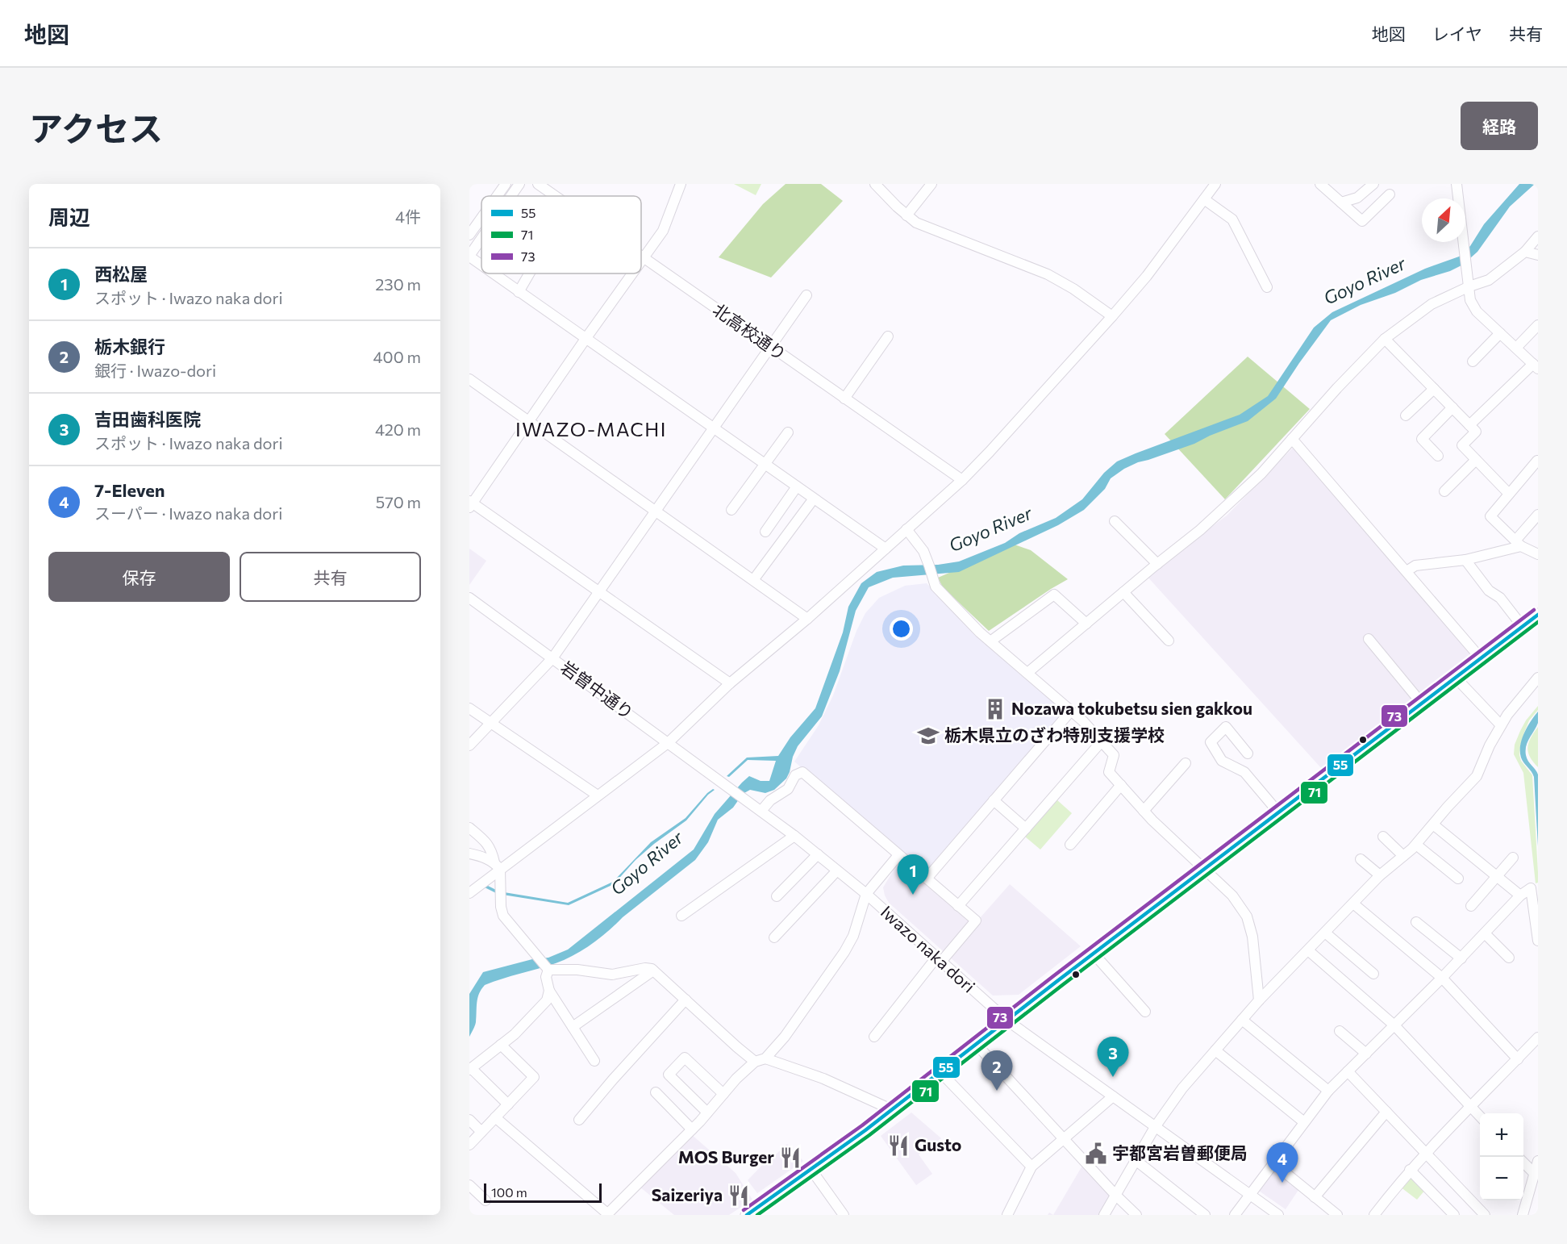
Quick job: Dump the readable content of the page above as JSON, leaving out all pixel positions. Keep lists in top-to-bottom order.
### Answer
{
  "streets": {
    "street": ["北高校通り", "岩曽中通り", "Iwazo naka dori"]
  },
  "crossings": [
    ["岩曽中通り", "Iwazo naka dori"]
  ],
  "districts": ["IWAZO-MACHI"],
  "water": ["Goyo River"],
  "places": {
    "building": ["Nozawa tokubetsu sien gakkou"],
    "school or university": ["栃木県立のざわ特別支援学校"],
    "restaurant": ["Gusto", "MOS Burger", "Saizeriya"],
    "public building": ["宇都宮岩曽郵便局"]
  },
  "lines": ["transit line 73", "transit line 55", "transit line 71"],
  "legend": ["55", "71", "73"],
  "scale_bar": "100 m",
  "north": "top right",
  "page": {
    "header": "地図",
    "nav": ["地図", "レイヤ", "共有"],
    "title": "アクセス",
    "buttons": [
      "経路",
      ["保存", "共有"]
    ],
    "heading": ["周辺", "4件"],
    "list": [
      {
        "mark": "1",
        "name": "西松屋",
        "note": "スポット · Iwazo naka dori",
        "value": "230 m"
      },
      {
        "mark": "2",
        "name": "栃木銀行",
        "note": "銀行 · Iwazo-dori",
        "value": "400 m"
      },
      {
        "mark": "3",
        "name": "吉田歯科医院",
        "note": "スポット · Iwazo naka dori",
        "value": "420 m"
      },
      {
        "mark": "4",
        "name": "7-Eleven",
        "note": "スーパー · Iwazo naka dori",
        "value": "570 m"
      }
    ],
    "pins": [
      "1",
      "3",
      "2",
      "4"
    ],
    "map_buttons": ["+", "−"],
    "scale": "100 m"
  }
}
